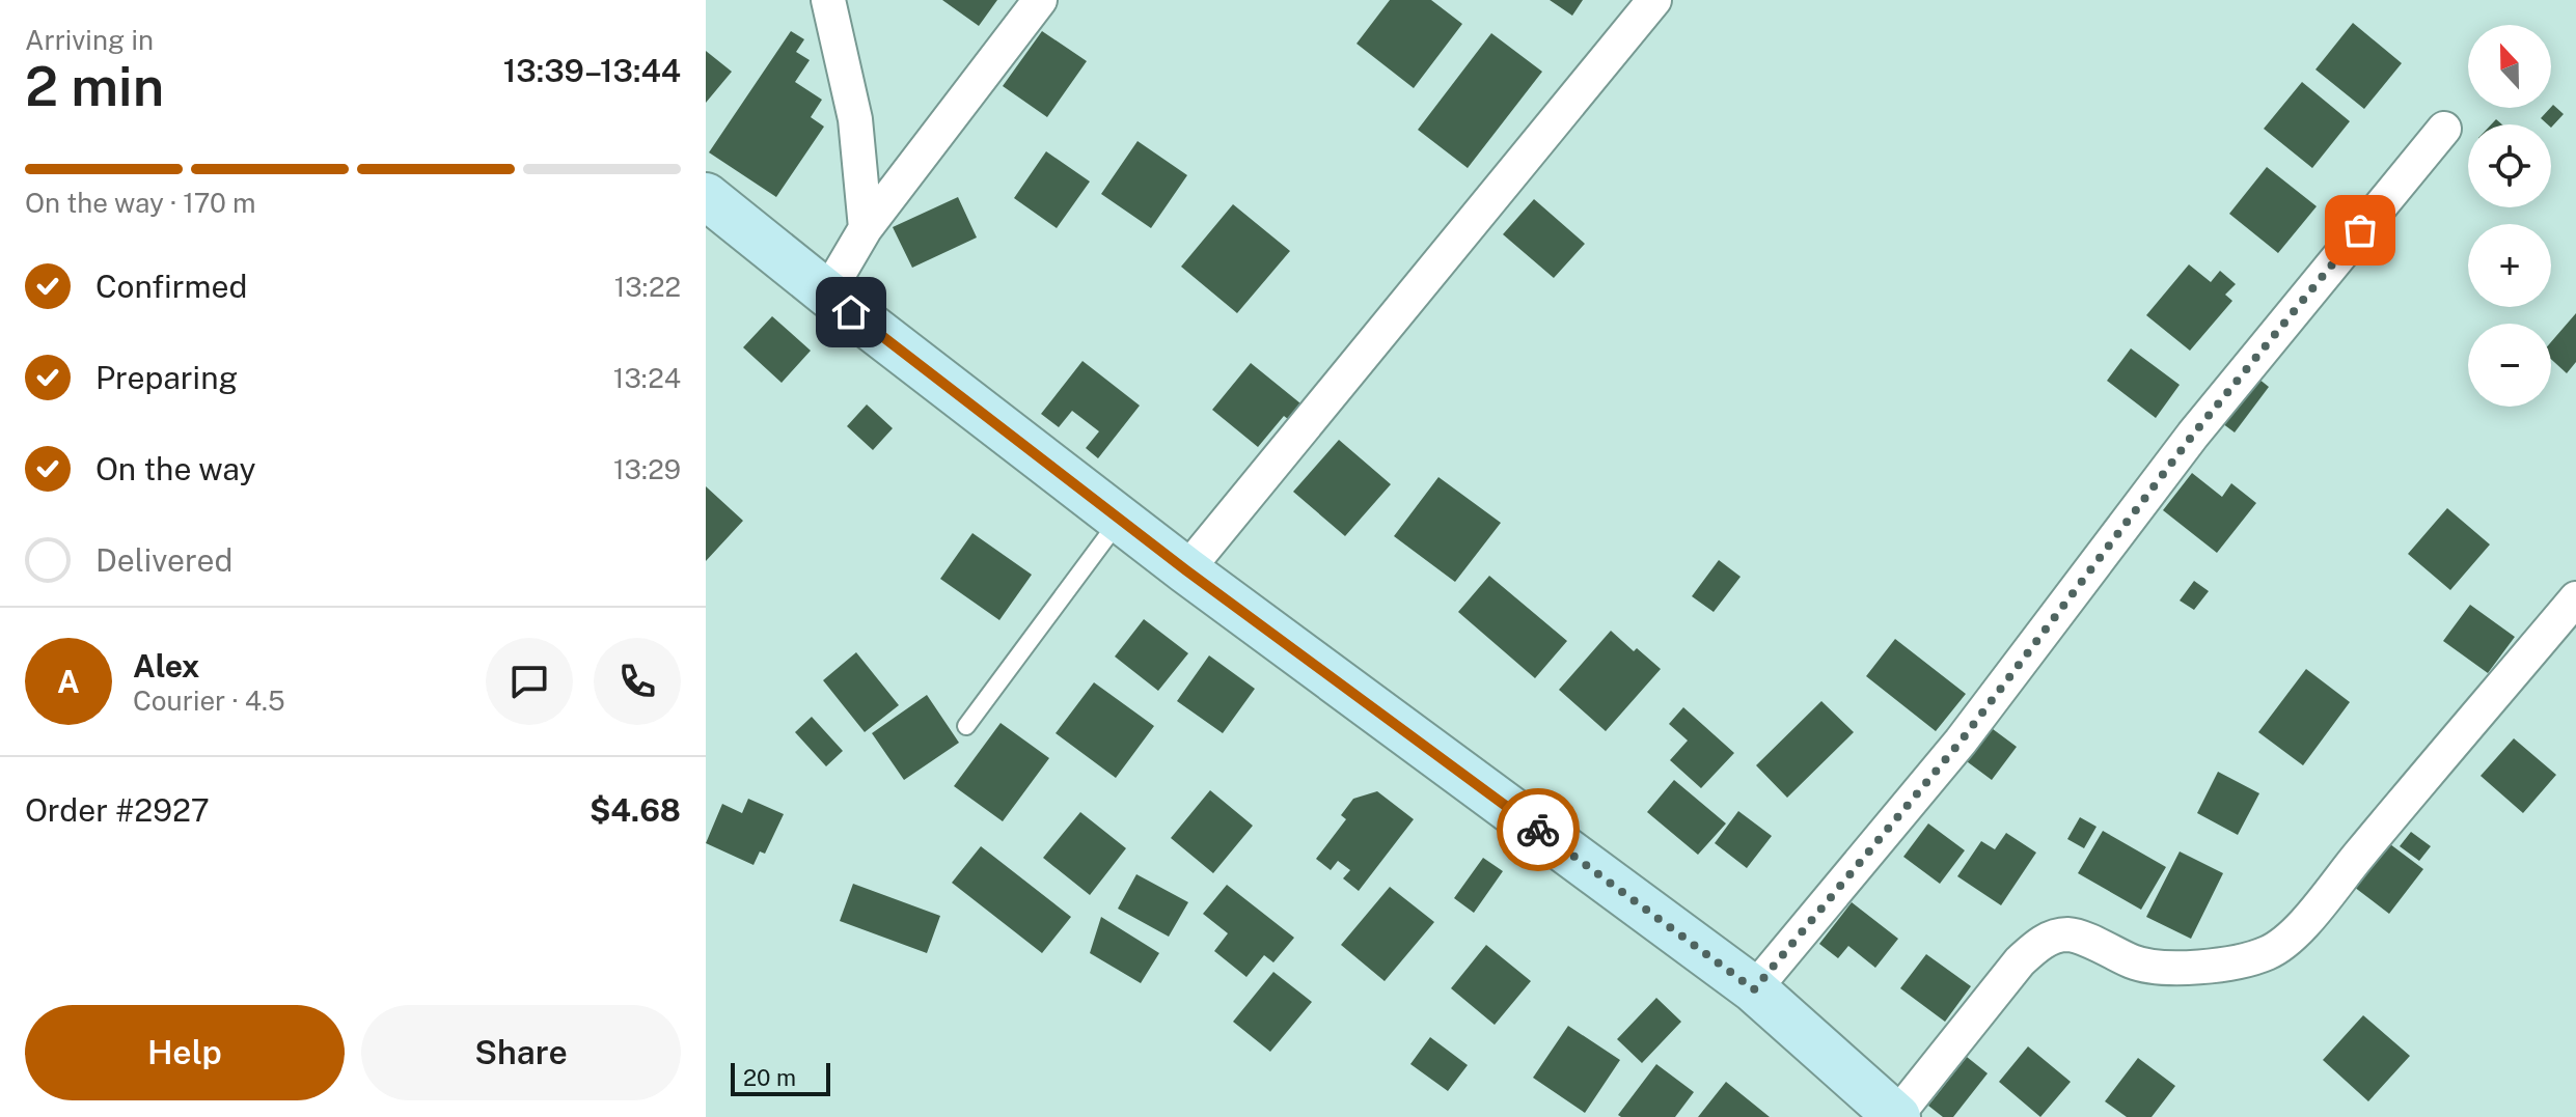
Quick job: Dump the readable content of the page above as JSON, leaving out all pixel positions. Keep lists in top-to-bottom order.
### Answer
{
  "scale_bar": "20 m",
  "north": "top",
  "page": {
    "heading": ["2 min", "Arriving in", "13:39–13:44"],
    "panel": [
      "Alex",
      "Courier · 4.5",
      "Order #2927",
      "$4.68"
    ],
    "map_buttons": ["+", "−"],
    "bar": "On the way · 170 m",
    "list": [
      ["Confirmed", "13:22"],
      ["Preparing", "13:24"],
      ["On the way", "13:29"],
      "Delivered"
    ],
    "round": "A",
    "buttons": ["Help", "Share"],
    "scale": "20 m"
  }
}
